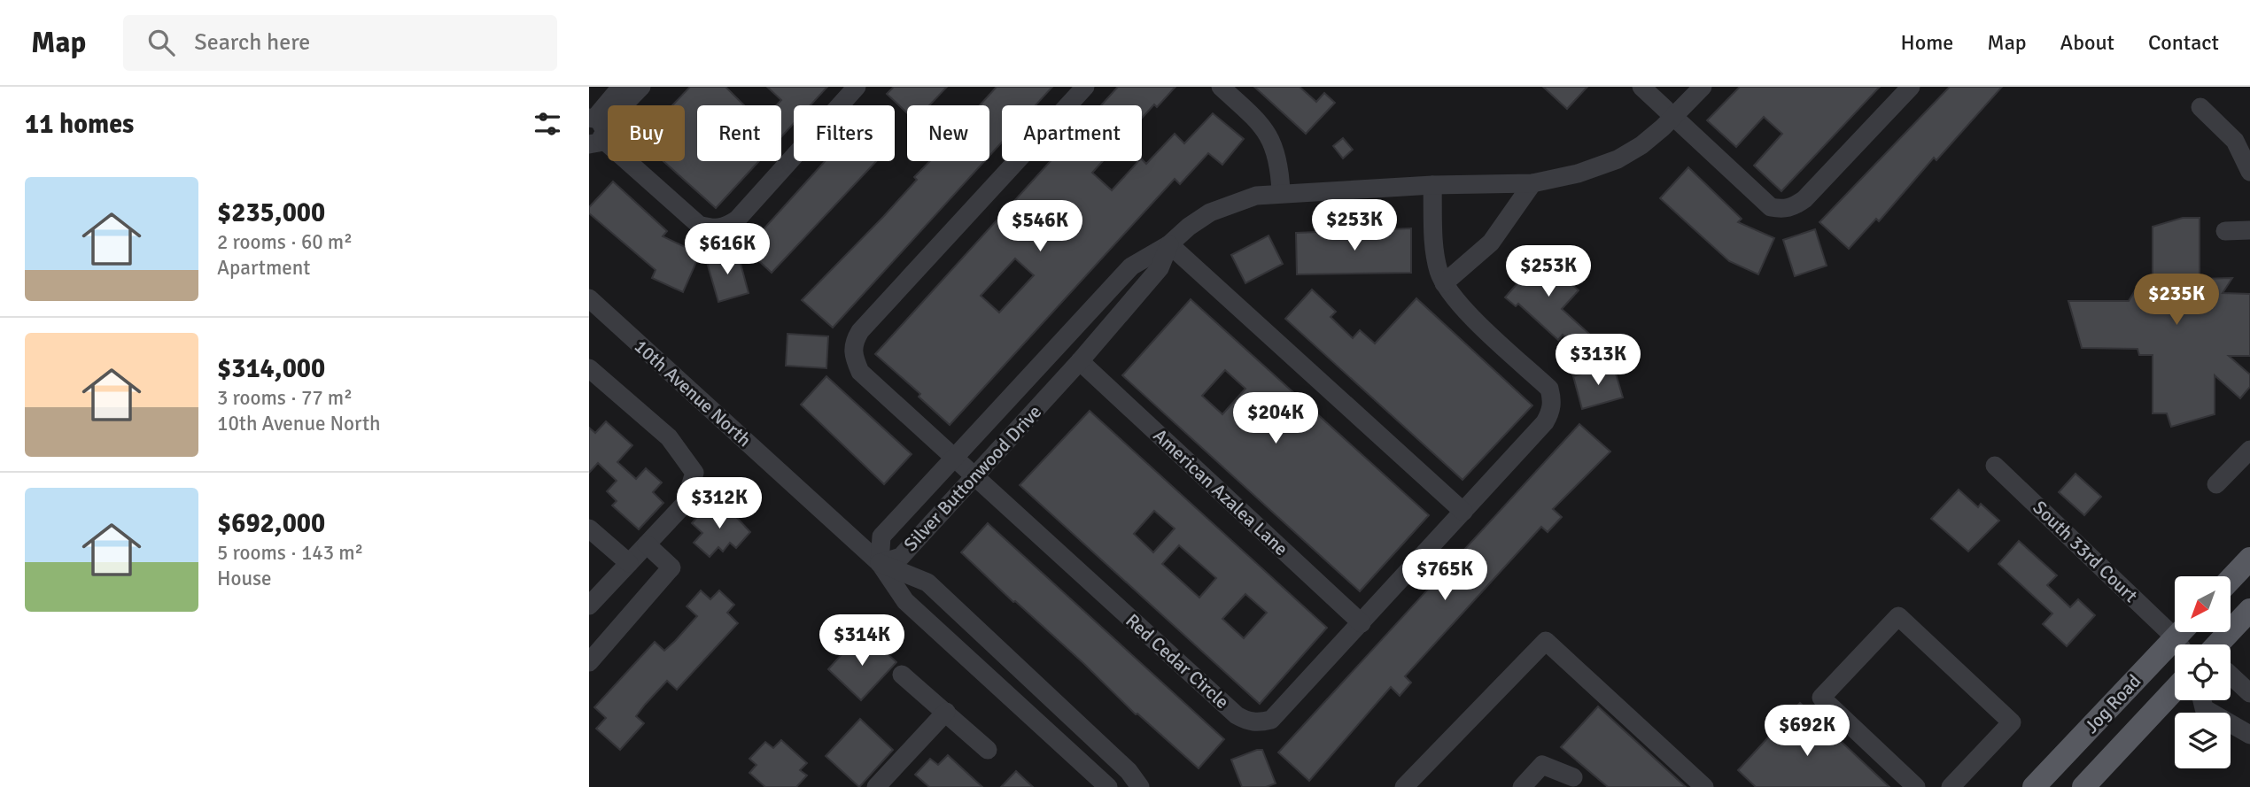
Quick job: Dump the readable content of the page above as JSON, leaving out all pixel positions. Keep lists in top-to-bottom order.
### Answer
{
  "streets": {
    "main road": ["Jog Road"],
    "street": [
      "10th Avenue North",
      "Silver Buttonwood Drive",
      "American Azalea Lane",
      "South 33rd Court",
      "Red Cedar Circle"
    ]
  },
  "crossings": [
    ["10th Avenue North", "Silver Buttonwood Drive"],
    ["Silver Buttonwood Drive", "American Azalea Lane"],
    ["Silver Buttonwood Drive", "Red Cedar Circle"],
    ["American Azalea Lane", "Red Cedar Circle"],
    ["South 33rd Court", "Jog Road"]
  ],
  "north": "bottom left",
  "page": {
    "header": "Map",
    "search": "Search here",
    "nav": [
      "Home",
      "Map",
      "About",
      "Contact"
    ],
    "heading": "11 homes",
    "chip": [
      "Buy",
      "Rent",
      "Filters",
      "New",
      "Apartment"
    ],
    "list": [
      {
        "name": "$235,000",
        "note": "2 rooms · 60 m² · Apartment"
      },
      {
        "name": "$314,000",
        "note": "3 rooms · 77 m² · 10th Avenue North"
      },
      {
        "name": "$692,000",
        "note": "5 rooms · 143 m² · House"
      }
    ],
    "price": [
      "$253K",
      "$546K",
      "$616K",
      "$253K",
      "$235K",
      "$313K",
      "$204K",
      "$312K",
      "$765K",
      "$314K",
      "$692K"
    ]
  }
}
